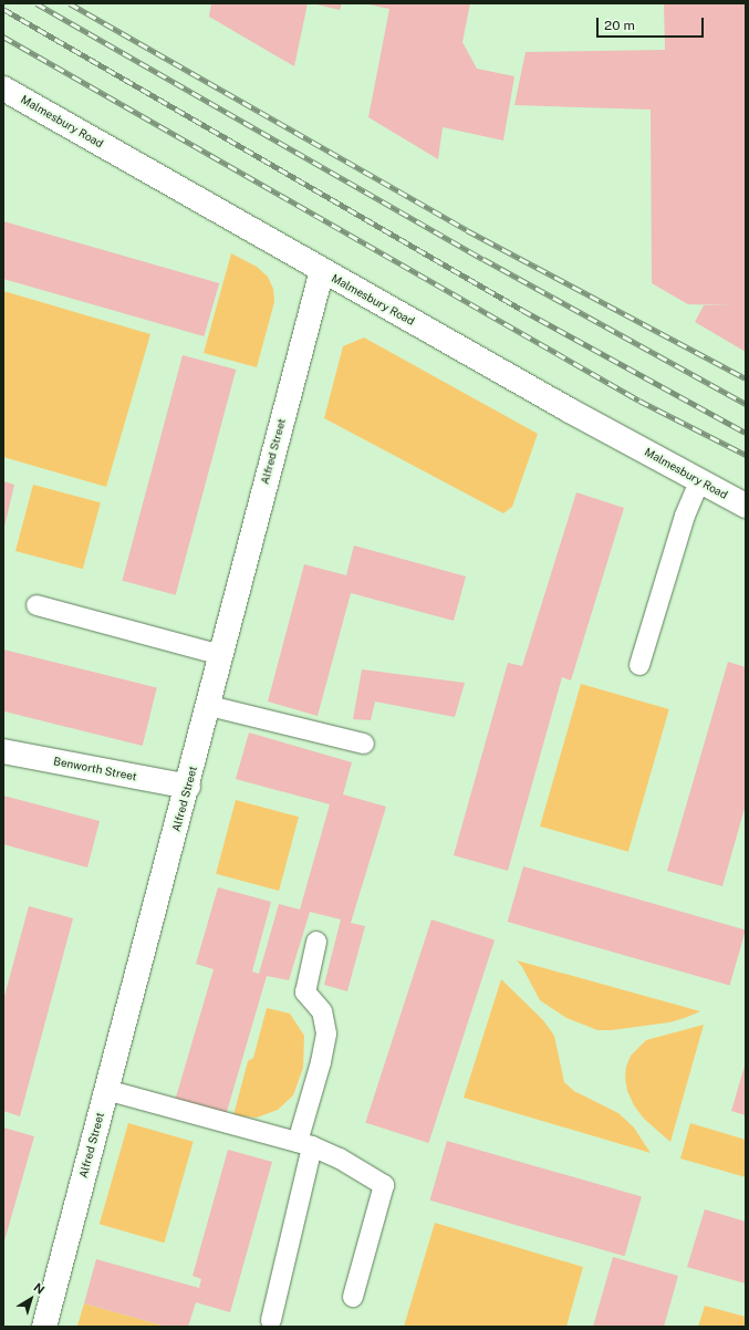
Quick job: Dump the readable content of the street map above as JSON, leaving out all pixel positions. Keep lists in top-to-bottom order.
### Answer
{
  "streets": {
    "street": ["Malmesbury Road", "Alfred Street", "Benworth Street"]
  },
  "crossings": [
    ["Malmesbury Road", "Alfred Street"],
    ["Alfred Street", "Benworth Street"]
  ],
  "scale_bar": "20 m",
  "north": "top right"
}
